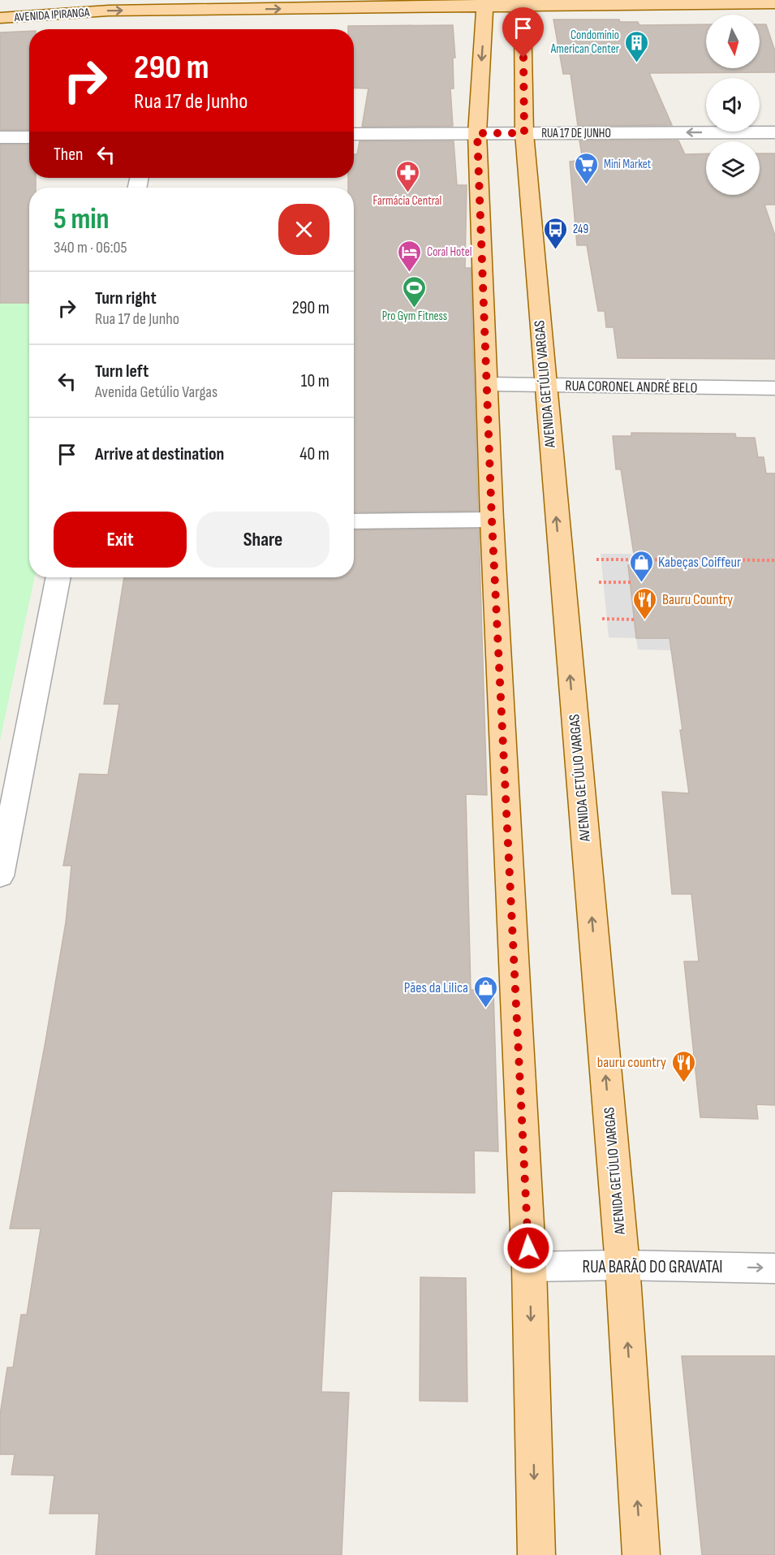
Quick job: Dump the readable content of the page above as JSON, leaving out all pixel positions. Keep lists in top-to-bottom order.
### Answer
{
  "streets": {
    "main road": ["AVENIDA IPIRANGA", "AVENIDA GETÚLIO VARGAS"],
    "street": ["RUA 17 DE JUNHO", "RUA CORONEL ANDRÉ BELO", "RUA BARÃO DO GRAVATAI"]
  },
  "crossings": [
    ["AVENIDA IPIRANGA", "AVENIDA GETÚLIO VARGAS"],
    ["RUA 17 DE JUNHO", "AVENIDA GETÚLIO VARGAS"],
    ["AVENIDA GETÚLIO VARGAS", "RUA CORONEL ANDRÉ BELO"],
    ["AVENIDA GETÚLIO VARGAS", "RUA BARÃO DO GRAVATAI"]
  ],
  "one_way": ["AVENIDA IPIRANGA", "RUA 17 DE JUNHO", "RUA BARÃO DO GRAVATAI"],
  "places": {
    "building": ["Condomínio American Center"],
    "supermarket": ["Mini Market"],
    "pharmacy": ["Farmácia Central"],
    "bus stop": ["249"],
    "hotel": ["Coral Hotel"],
    "sports": ["Pro Gym Fitness"],
    "shop": ["Kabeças Coiffeur", "Pães da Lilica"],
    "restaurant": ["Bauru Country", "bauru country"]
  },
  "north": "bottom",
  "page": {
    "turn": ["290 m", "Rua 17 de Junho"],
    "then": "Then",
    "heading": ["5 min", "340 m · 06:05"],
    "list": [
      {
        "name": "Turn right",
        "note": "Rua 17 de Junho",
        "value": "290 m"
      },
      {
        "name": "Turn left",
        "note": "Avenida Getúlio Vargas",
        "value": "10 m"
      },
      {
        "name": "Arrive at destination",
        "value": "40 m"
      }
    ],
    "buttons": ["Exit", "Share"]
  }
}
